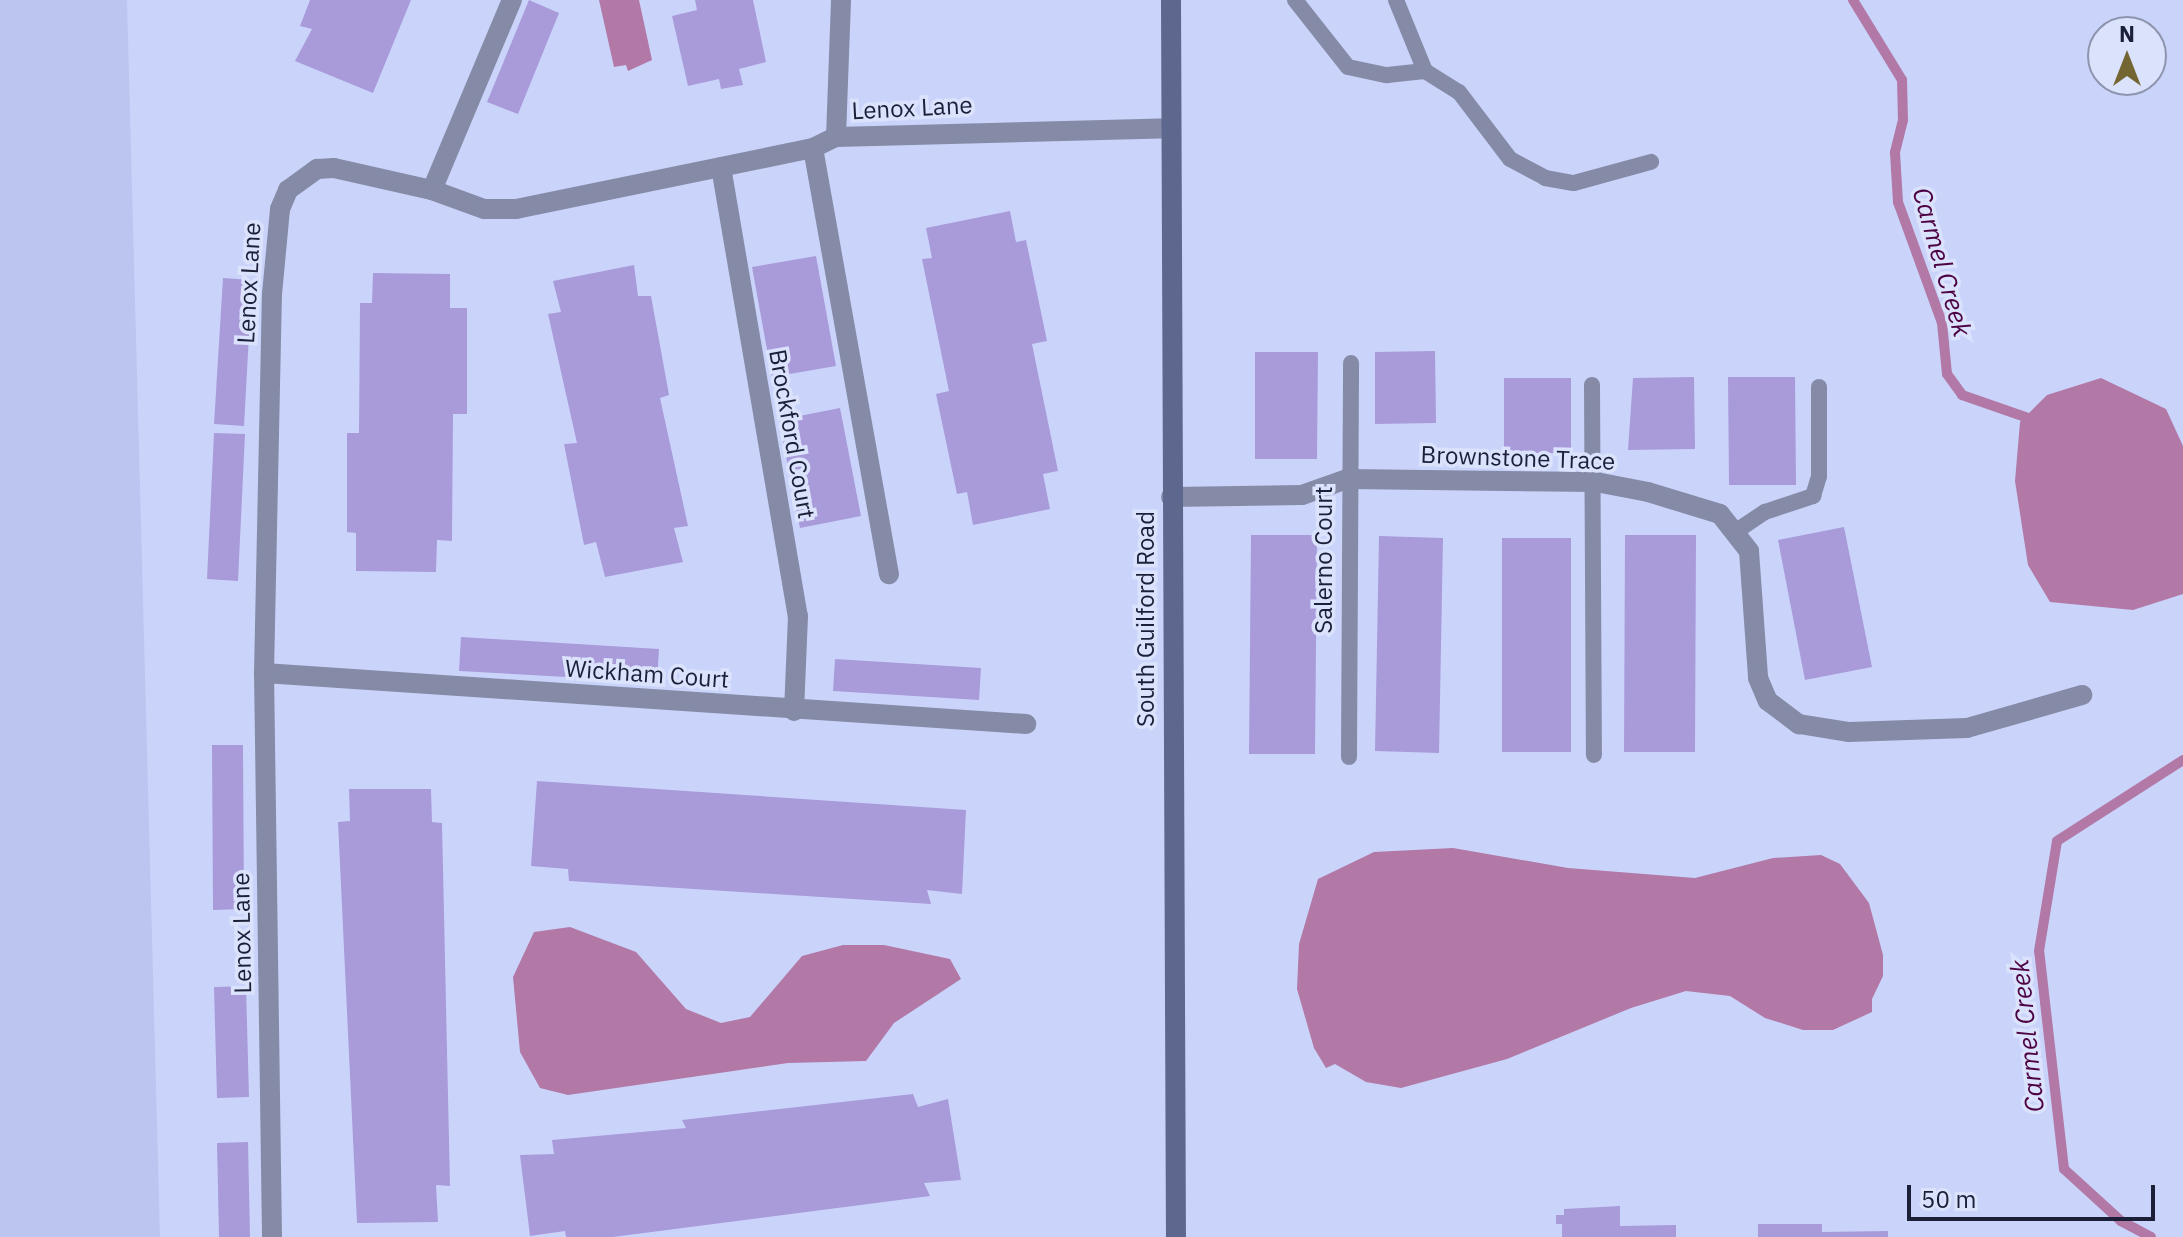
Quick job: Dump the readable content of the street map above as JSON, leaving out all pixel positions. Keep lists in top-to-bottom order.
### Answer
{
  "streets": {
    "main road": ["South Guilford Road"],
    "street": [
      "Lenox Lane",
      "Brockford Court",
      "Brownstone Trace",
      "Wickham Court"
    ],
    "lane": ["Salerno Court"]
  },
  "crossings": [
    ["Lenox Lane", "Brockford Court"],
    ["Lenox Lane", "South Guilford Road"],
    ["Lenox Lane", "Wickham Court"],
    ["Brockford Court", "Wickham Court"],
    ["Brownstone Trace", "Salerno Court"],
    ["Brownstone Trace", "South Guilford Road"]
  ],
  "water": ["Carmel Creek"],
  "scale_bar": "50 m",
  "north": "top"
}
